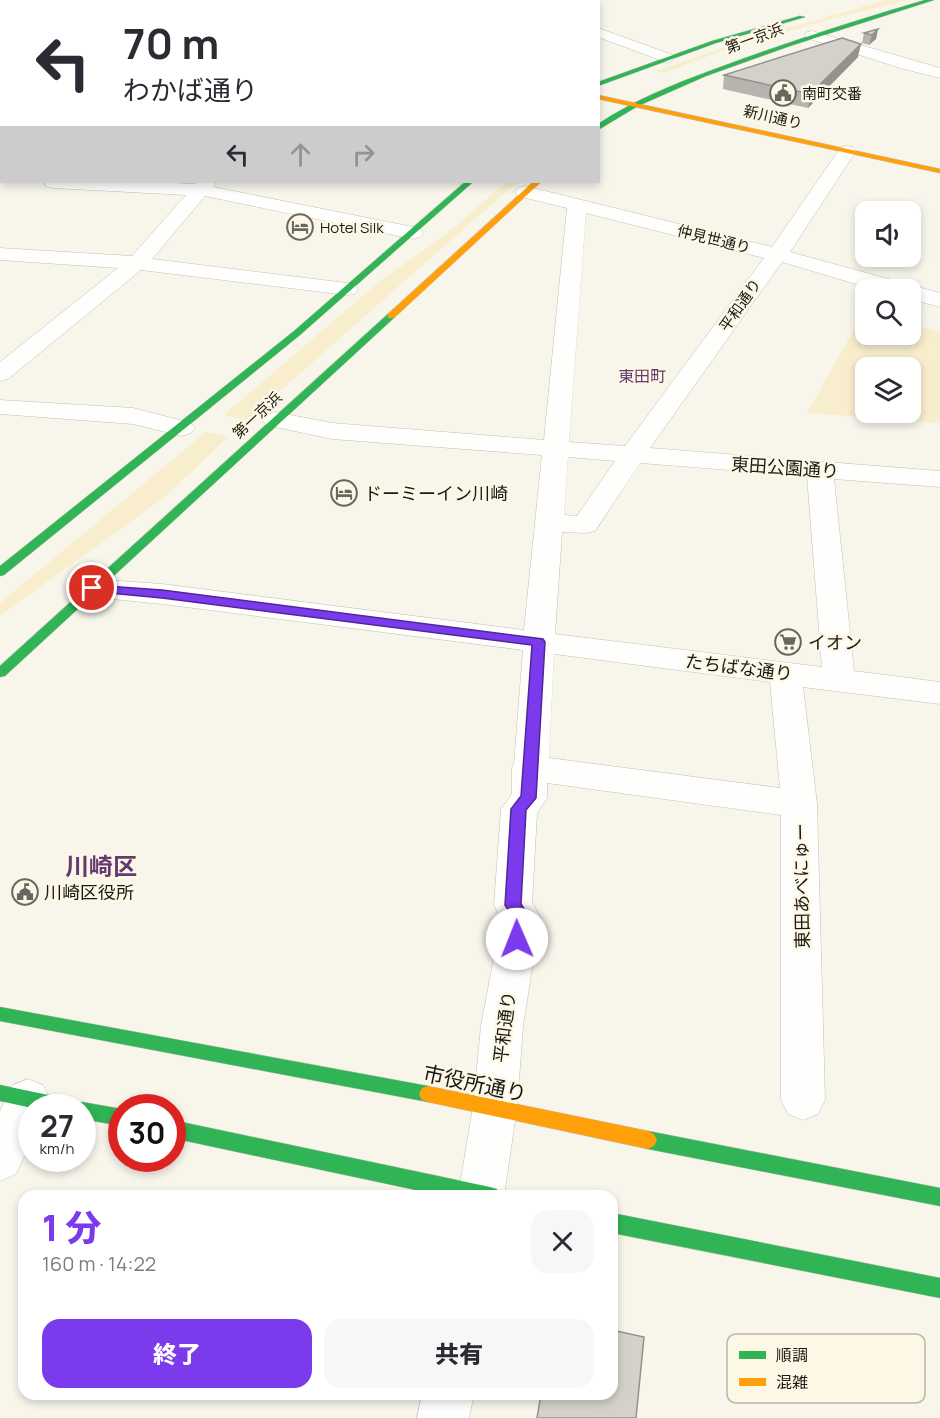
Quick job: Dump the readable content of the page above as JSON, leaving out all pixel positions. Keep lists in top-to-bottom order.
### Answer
{
  "streets": {
    "main road": ["第一京浜", "新川通り", "市役所通り"],
    "street": [
      "仲見世通り",
      "平和通り",
      "東田公園通り",
      "たちばな通り",
      "東田あべにゅー"
    ]
  },
  "crossings": [
    ["第一京浜", "新川通り"],
    ["第一京浜", "仲見世通り"],
    ["第一京浜", "たちばな通り"],
    ["新川通り", "平和通り"],
    ["仲見世通り", "平和通り"],
    ["平和通り", "東田公園通り"],
    ["平和通り", "たちばな通り"],
    ["平和通り", "市役所通り"],
    ["たちばな通り", "東田あべにゅー"]
  ],
  "districts": ["東田町", "川崎区"],
  "places": {
    "public building": ["南町交番", "川崎区役所"],
    "hotel": ["Hotel Silk", "ドーミーイン川崎"],
    "supermarket": ["イオン"]
  },
  "legend": ["順調", "混雑"],
  "page": {
    "turn": ["70 m", "わかば通り"],
    "speed": "27 km/h",
    "limit": "30",
    "heading": ["1 分", "160 m · 14:22"],
    "buttons": ["終了", "共有"]
  }
}
